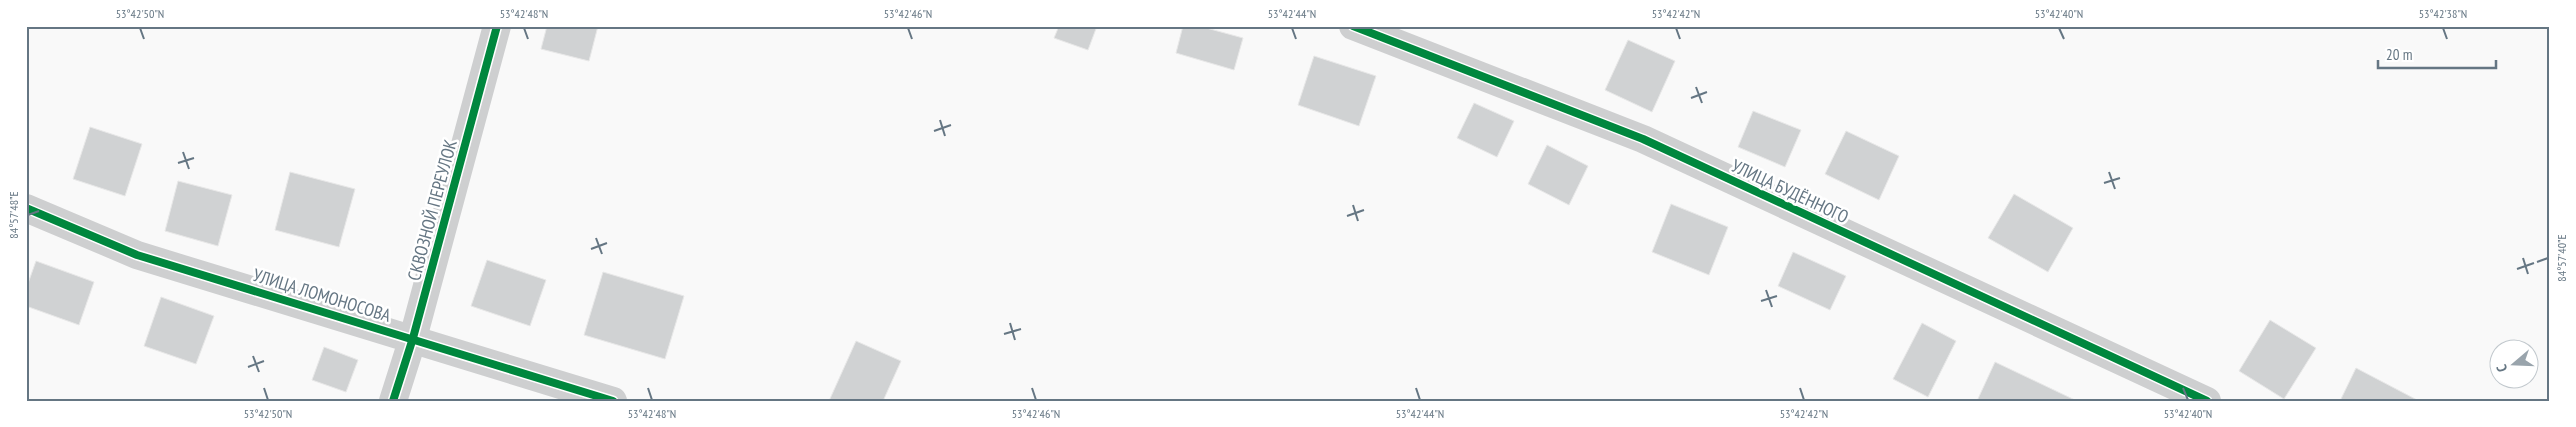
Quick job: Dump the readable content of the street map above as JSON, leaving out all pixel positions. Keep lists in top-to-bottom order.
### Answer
{
  "streets": {
    "street": ["УЛИЦА БУДЁННОГО", "СКВОЗНОЙ ПЕРЕУЛОК", "УЛИЦА ЛОМОНОСОВА"]
  },
  "crossings": [
    ["СКВОЗНОЙ ПЕРЕУЛОК", "УЛИЦА ЛОМОНОСОВА"]
  ],
  "scale_bar": "20 m",
  "north": "left",
  "coordinates": [
    "53°42'50\"N",
    "53°42'48\"N",
    "53°42'46\"N",
    "53°42'44\"N",
    "53°42'42\"N",
    "53°42'40\"N",
    "53°42'38\"N",
    "84°57'48\"E",
    "84°57'40\"E"
  ]
}
